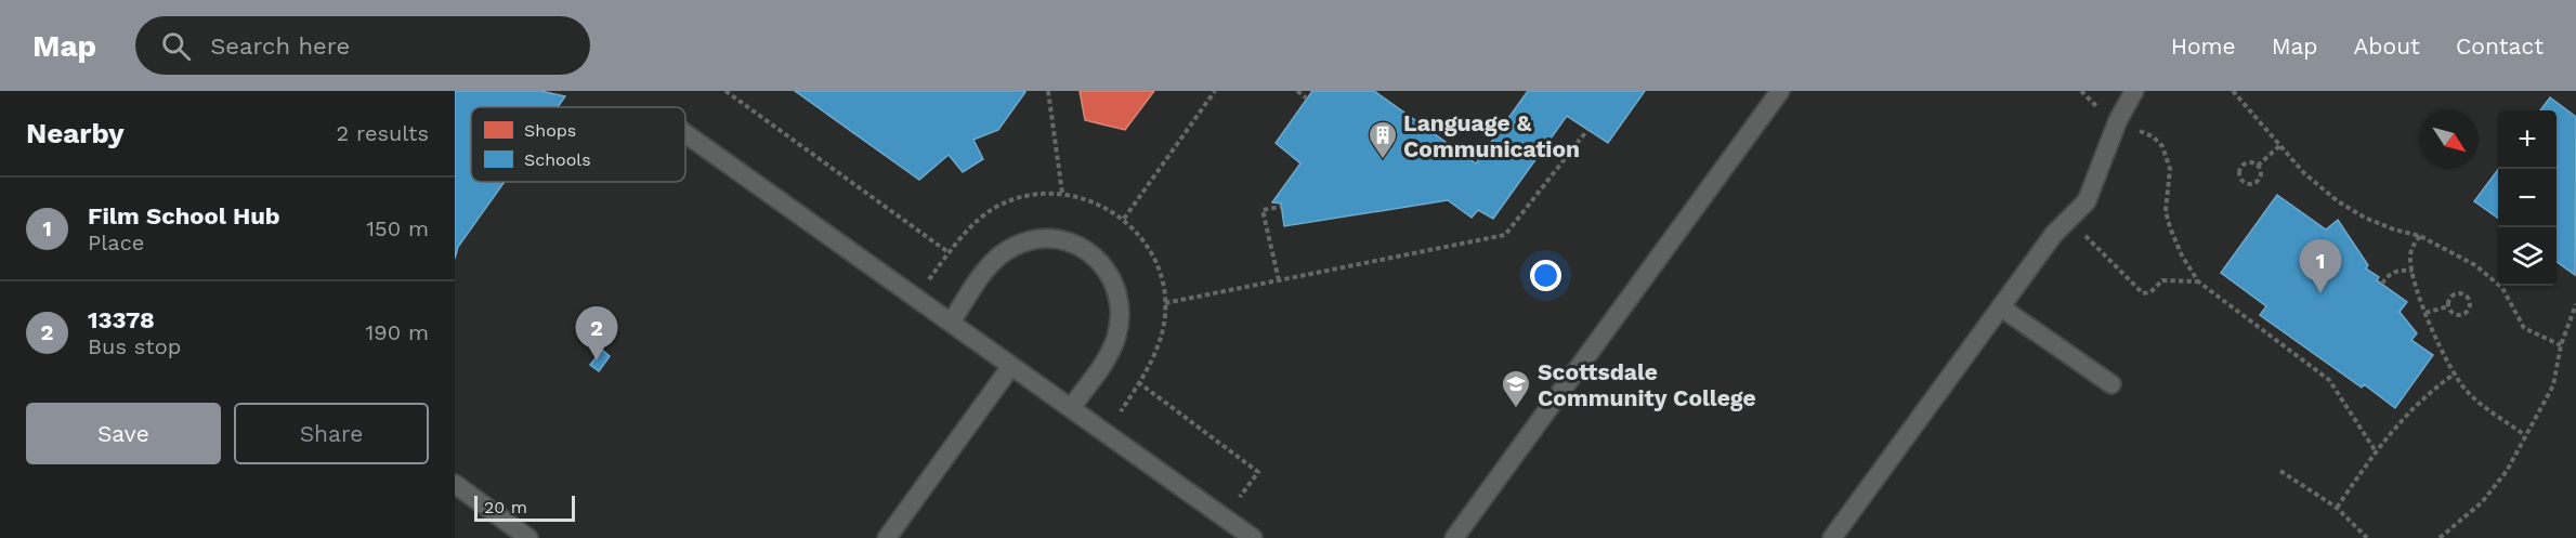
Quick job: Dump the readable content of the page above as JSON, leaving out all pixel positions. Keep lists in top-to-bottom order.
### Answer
{
  "places": {
    "building": ["Language & Communication"],
    "school or university": ["Scottsdale Community College"]
  },
  "legend": ["Shops", "Schools"],
  "scale_bar": "20 m",
  "north": "bottom right",
  "page": {
    "header": "Map",
    "search": "Search here",
    "nav": [
      "Home",
      "Map",
      "About",
      "Contact"
    ],
    "heading": ["Nearby", "2 results"],
    "map_buttons": ["+", "−"],
    "list": [
      {
        "mark": "1",
        "name": "Film School Hub",
        "note": "Place",
        "value": "150 m"
      },
      {
        "mark": "2",
        "name": "13378",
        "note": "Bus stop",
        "value": "190 m"
      }
    ],
    "pins": ["1", "2"],
    "buttons": ["Save", "Share"],
    "scale": "20 m"
  }
}
